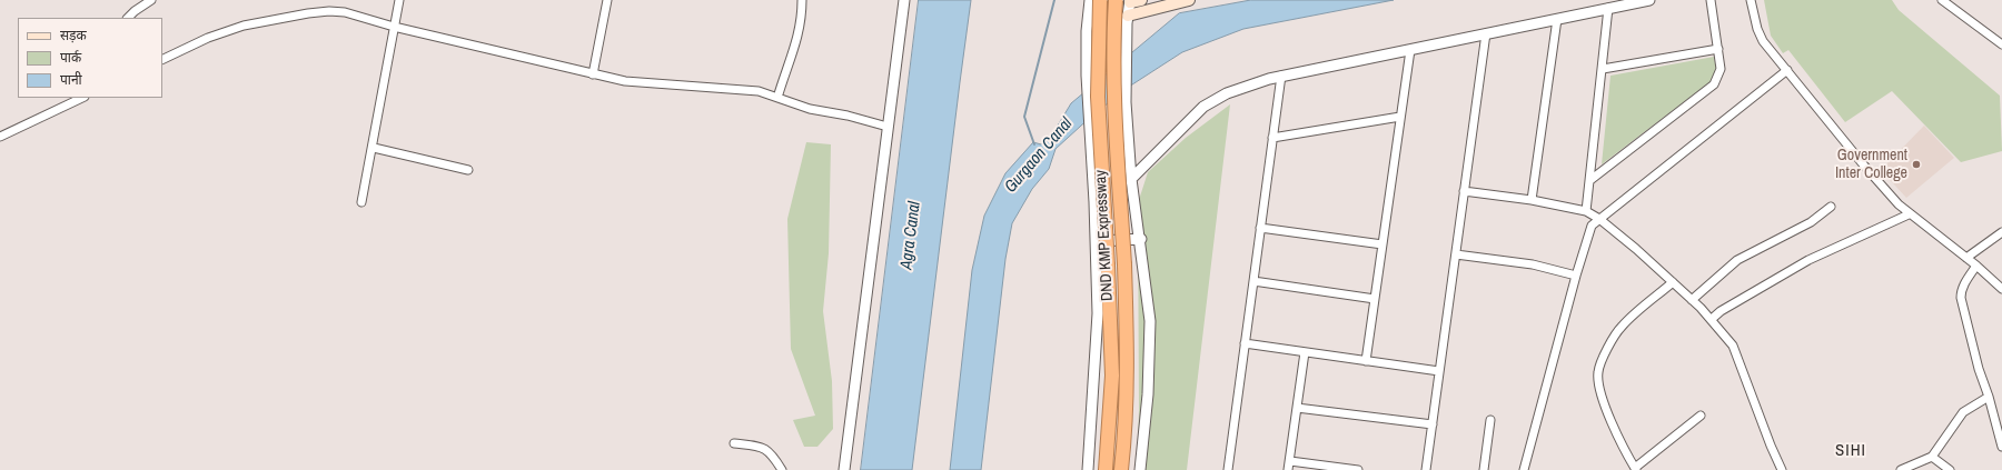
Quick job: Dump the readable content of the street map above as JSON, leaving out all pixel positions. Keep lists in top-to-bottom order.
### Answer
{
  "streets": {
    "highway": ["DND KMP Expressway"]
  },
  "districts": ["SIHI"],
  "water": ["Gurgaon Canal", "Agra Canal"],
  "places": ["Government Inter College"],
  "legend": ["सड़क", "पार्क", "पानी"]
}
